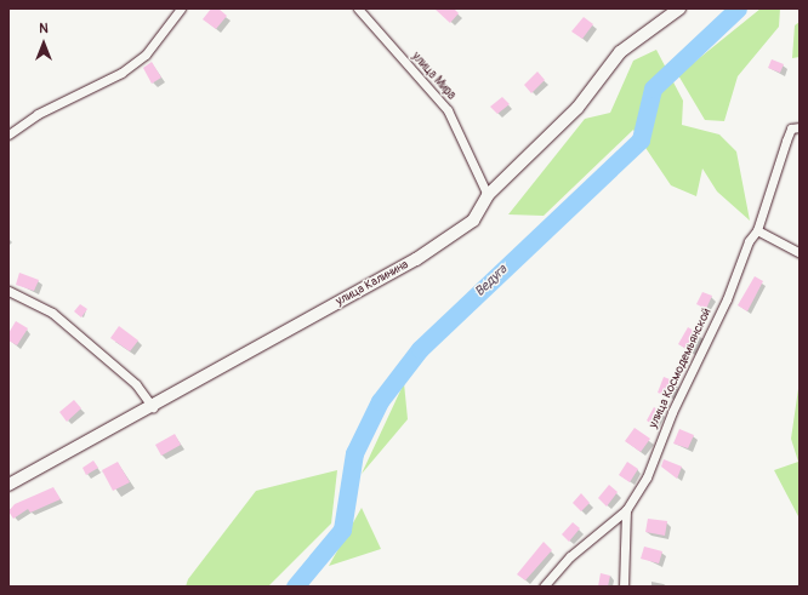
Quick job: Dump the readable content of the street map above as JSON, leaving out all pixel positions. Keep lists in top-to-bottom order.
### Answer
{
  "streets": {
    "street": ["улица Мира", "улица Калинина", "улица Космодемьянской"]
  },
  "crossings": [
    ["улица Мира", "улица Калинина"]
  ],
  "water": ["Ведуга"],
  "north": "top"
}
